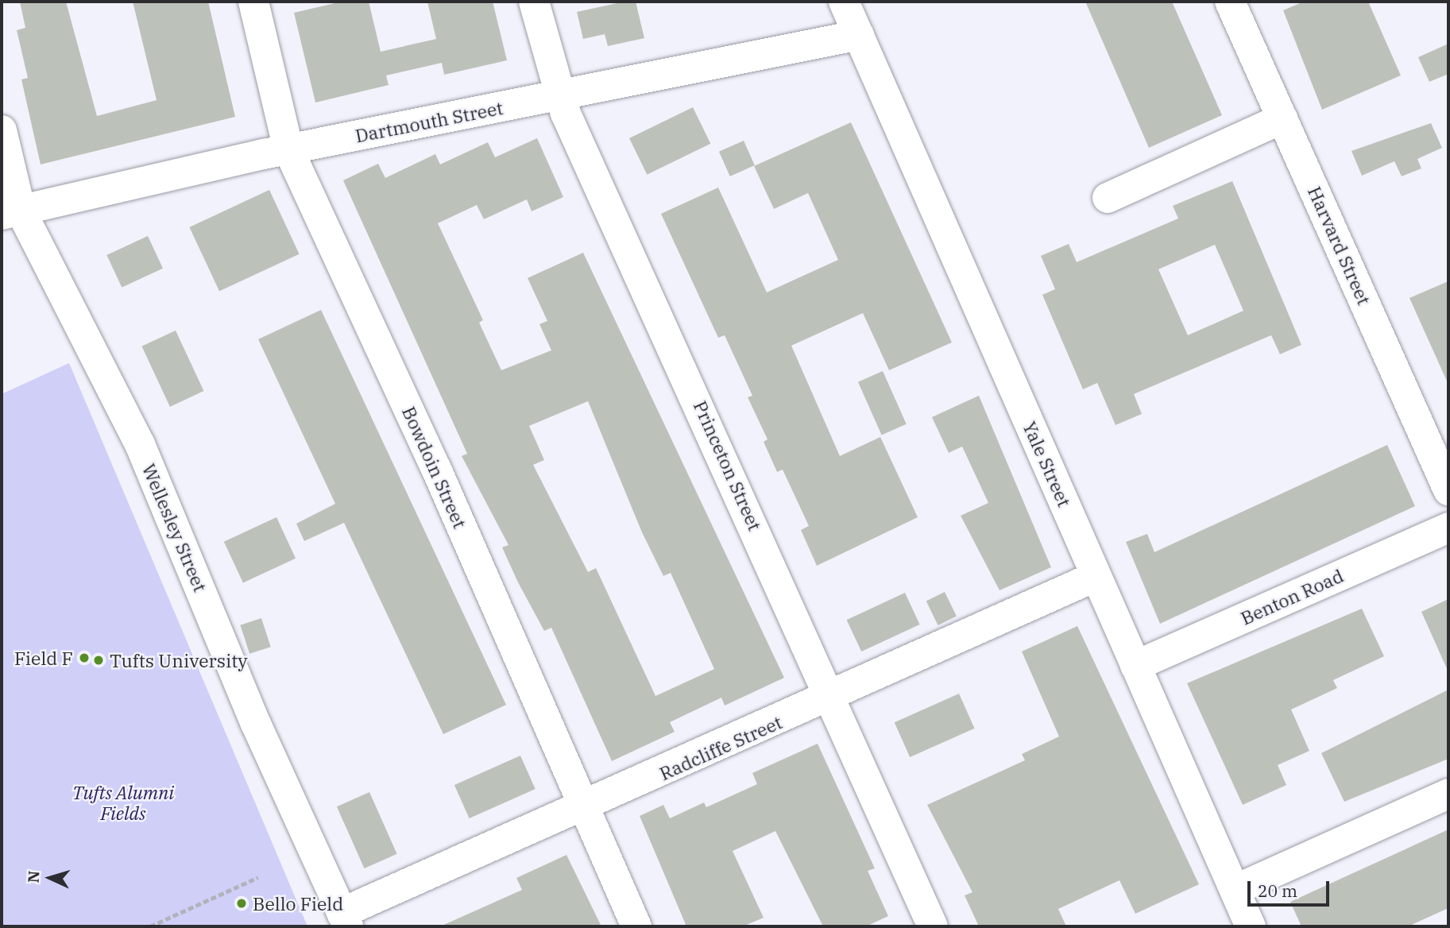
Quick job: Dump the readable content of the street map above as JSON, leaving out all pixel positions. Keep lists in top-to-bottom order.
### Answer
{
  "streets": {
    "street": [
      "Dartmouth Street",
      "Harvard Street",
      "Yale Street",
      "Princeton Street",
      "Bowdoin Street",
      "Wellesley Street",
      "Benton Road",
      "Radcliffe Street"
    ]
  },
  "crossings": [
    ["Dartmouth Street", "Yale Street"],
    ["Dartmouth Street", "Princeton Street"],
    ["Dartmouth Street", "Bowdoin Street"],
    ["Dartmouth Street", "Wellesley Street"],
    ["Yale Street", "Benton Road"],
    ["Yale Street", "Radcliffe Street"],
    ["Princeton Street", "Radcliffe Street"],
    ["Bowdoin Street", "Radcliffe Street"],
    ["Wellesley Street", "Radcliffe Street"]
  ],
  "parks": ["Tufts Alumni Fields"],
  "places": ["Field F", "Tufts University", "Bello Field"],
  "scale_bar": "20 m",
  "north": "left"
}
